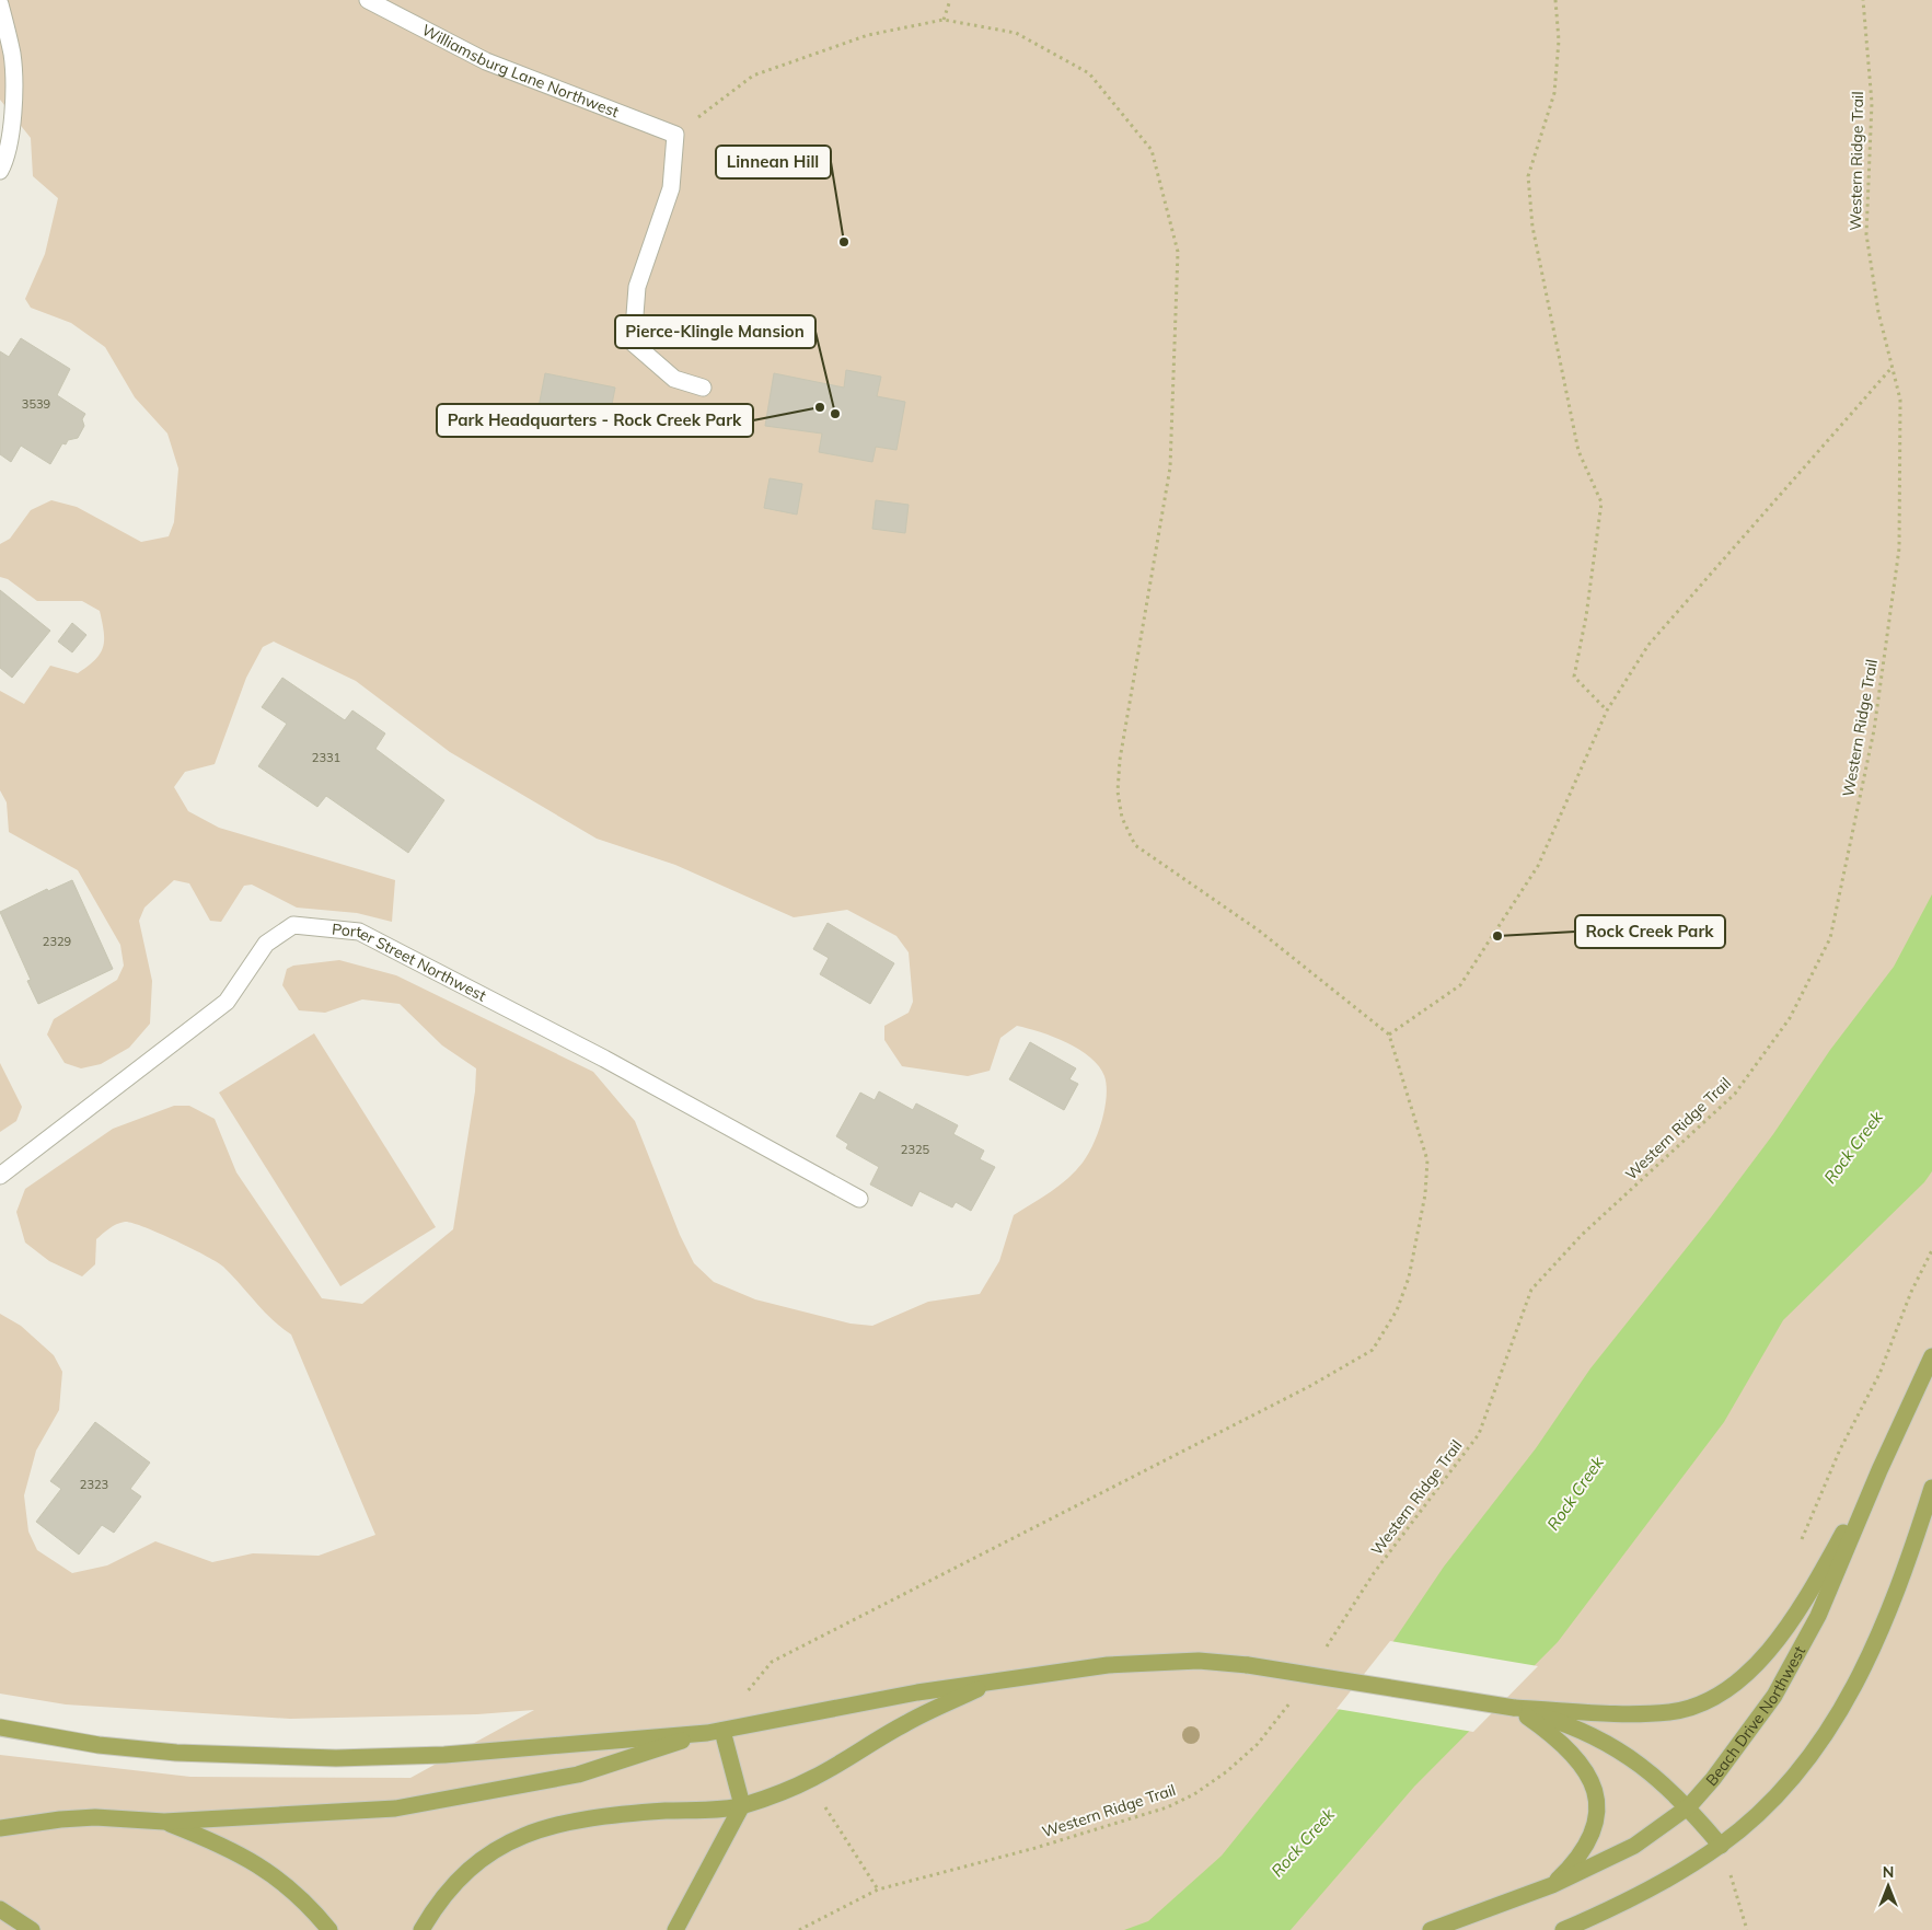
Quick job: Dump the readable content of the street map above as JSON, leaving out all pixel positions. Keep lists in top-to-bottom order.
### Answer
{
  "streets": {
    "main road": ["Beach Drive Northwest"],
    "street": ["Williamsburg Lane Northwest", "Porter Street Northwest"],
    "path": ["Western Ridge Trail"]
  },
  "water": ["Rock Creek"],
  "places": [
    "Linnean Hill",
    "Park Headquarters - Rock Creek Park",
    "Pierce-Klingle Mansion",
    "Rock Creek Park"
  ],
  "house_numbers": [
    "3539",
    "2331",
    "2329",
    "2325",
    "2323"
  ],
  "north": "top"
}
